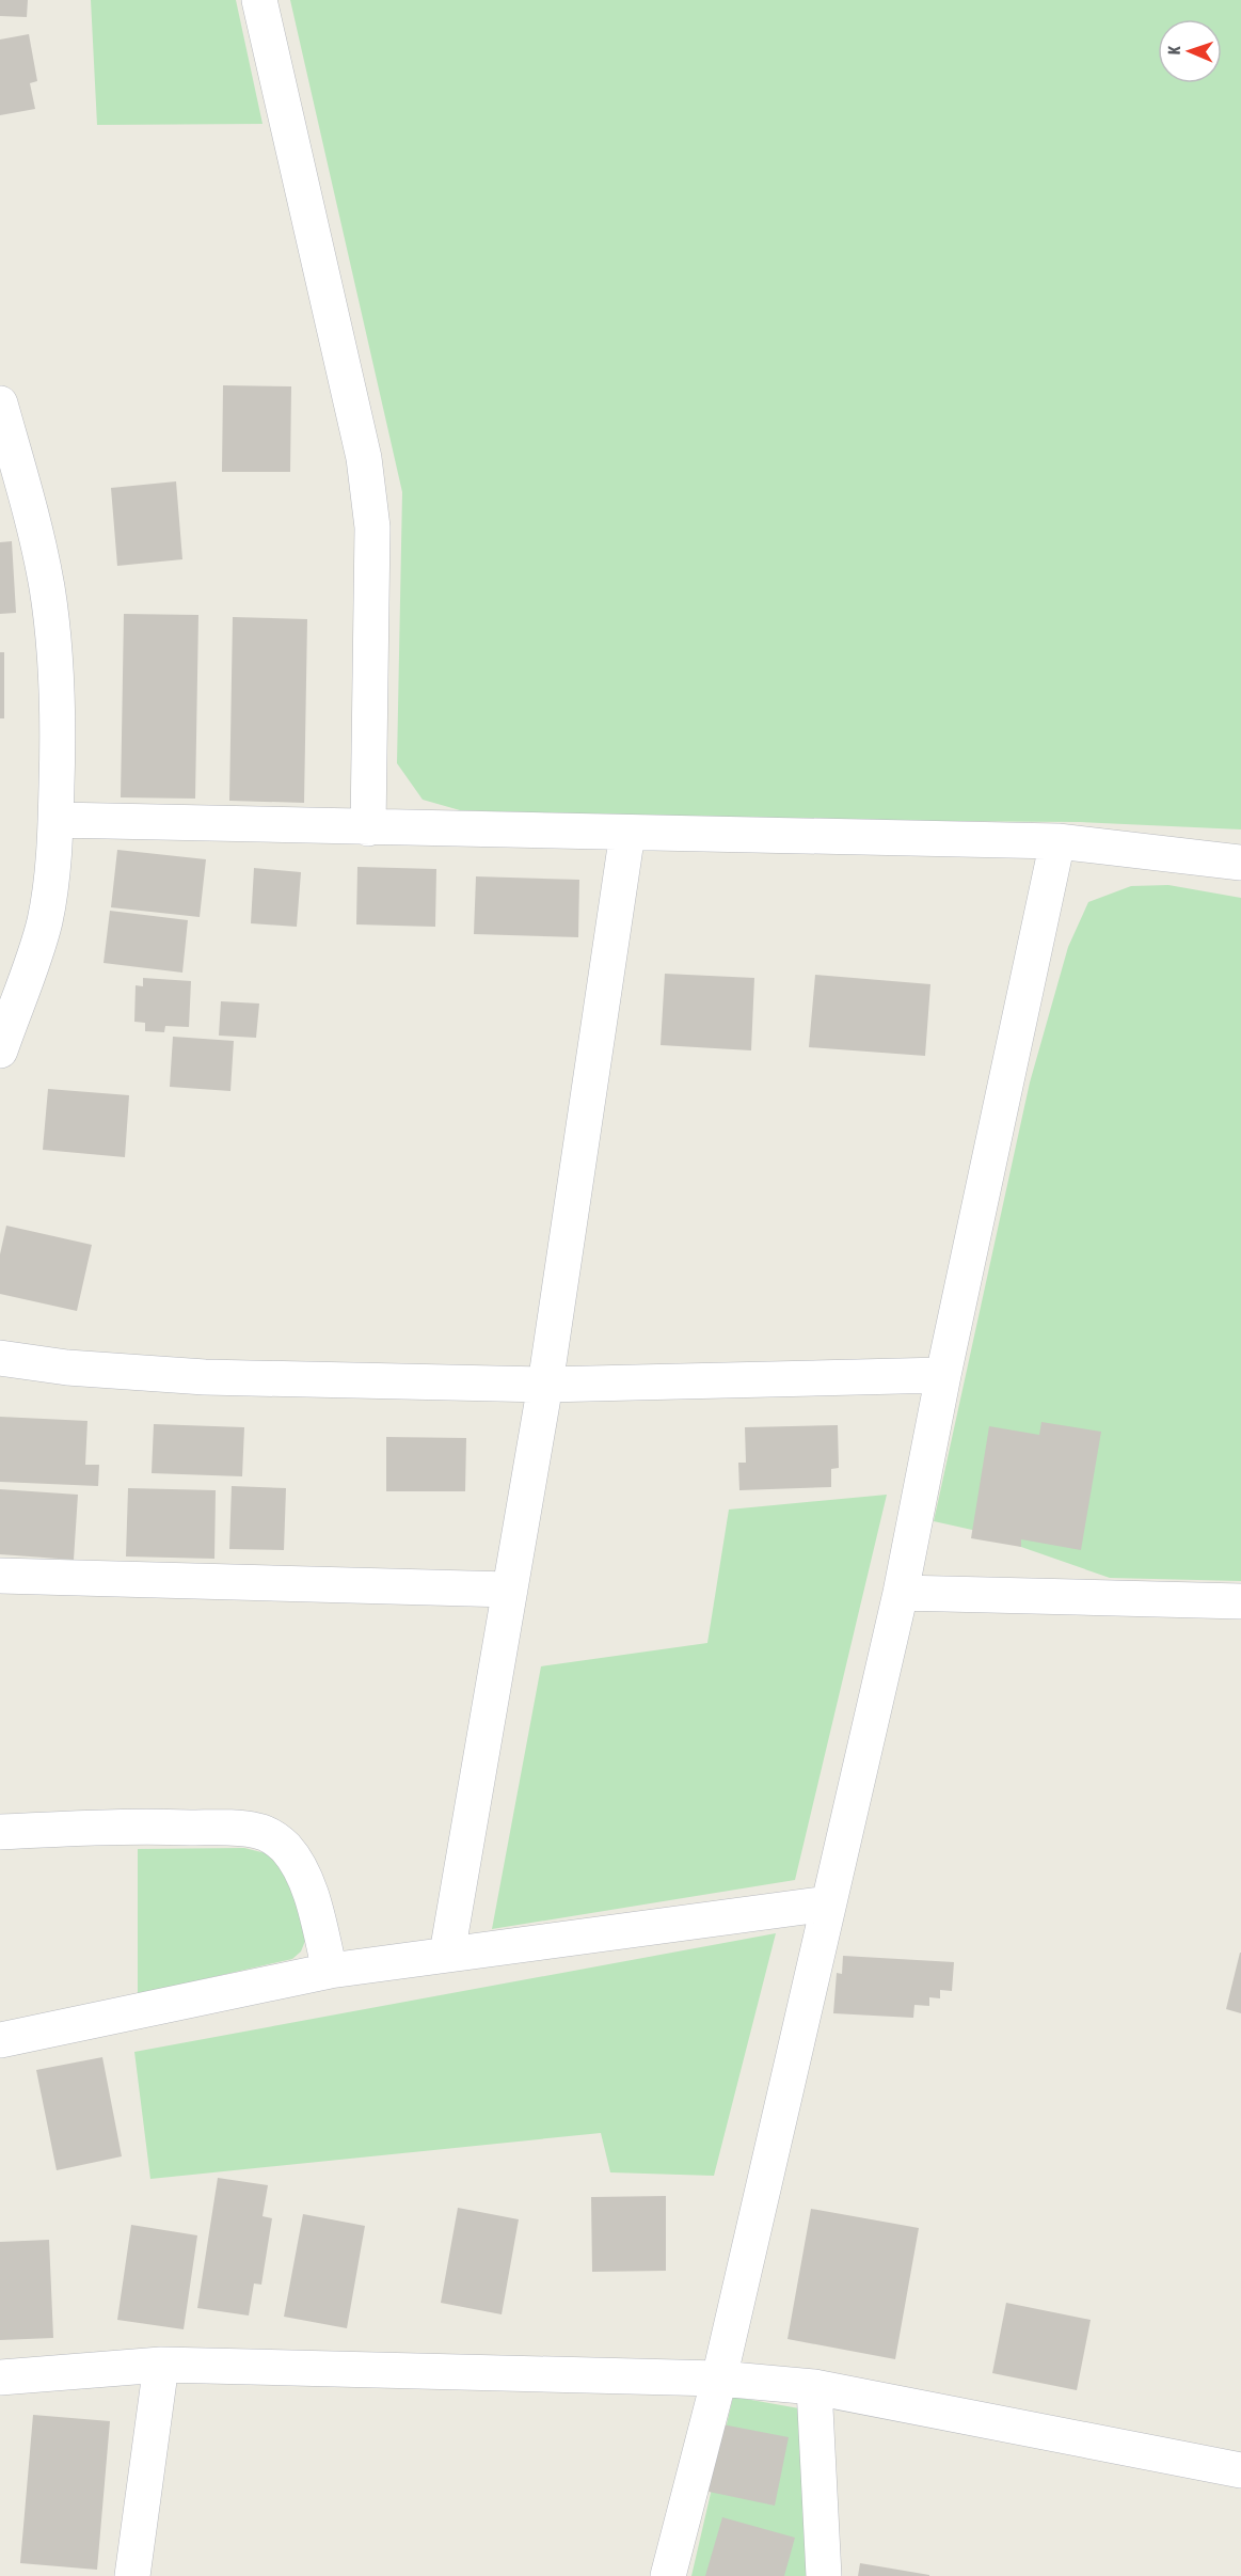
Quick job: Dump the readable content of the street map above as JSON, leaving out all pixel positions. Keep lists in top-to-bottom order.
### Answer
{
  "north": "left"
}
